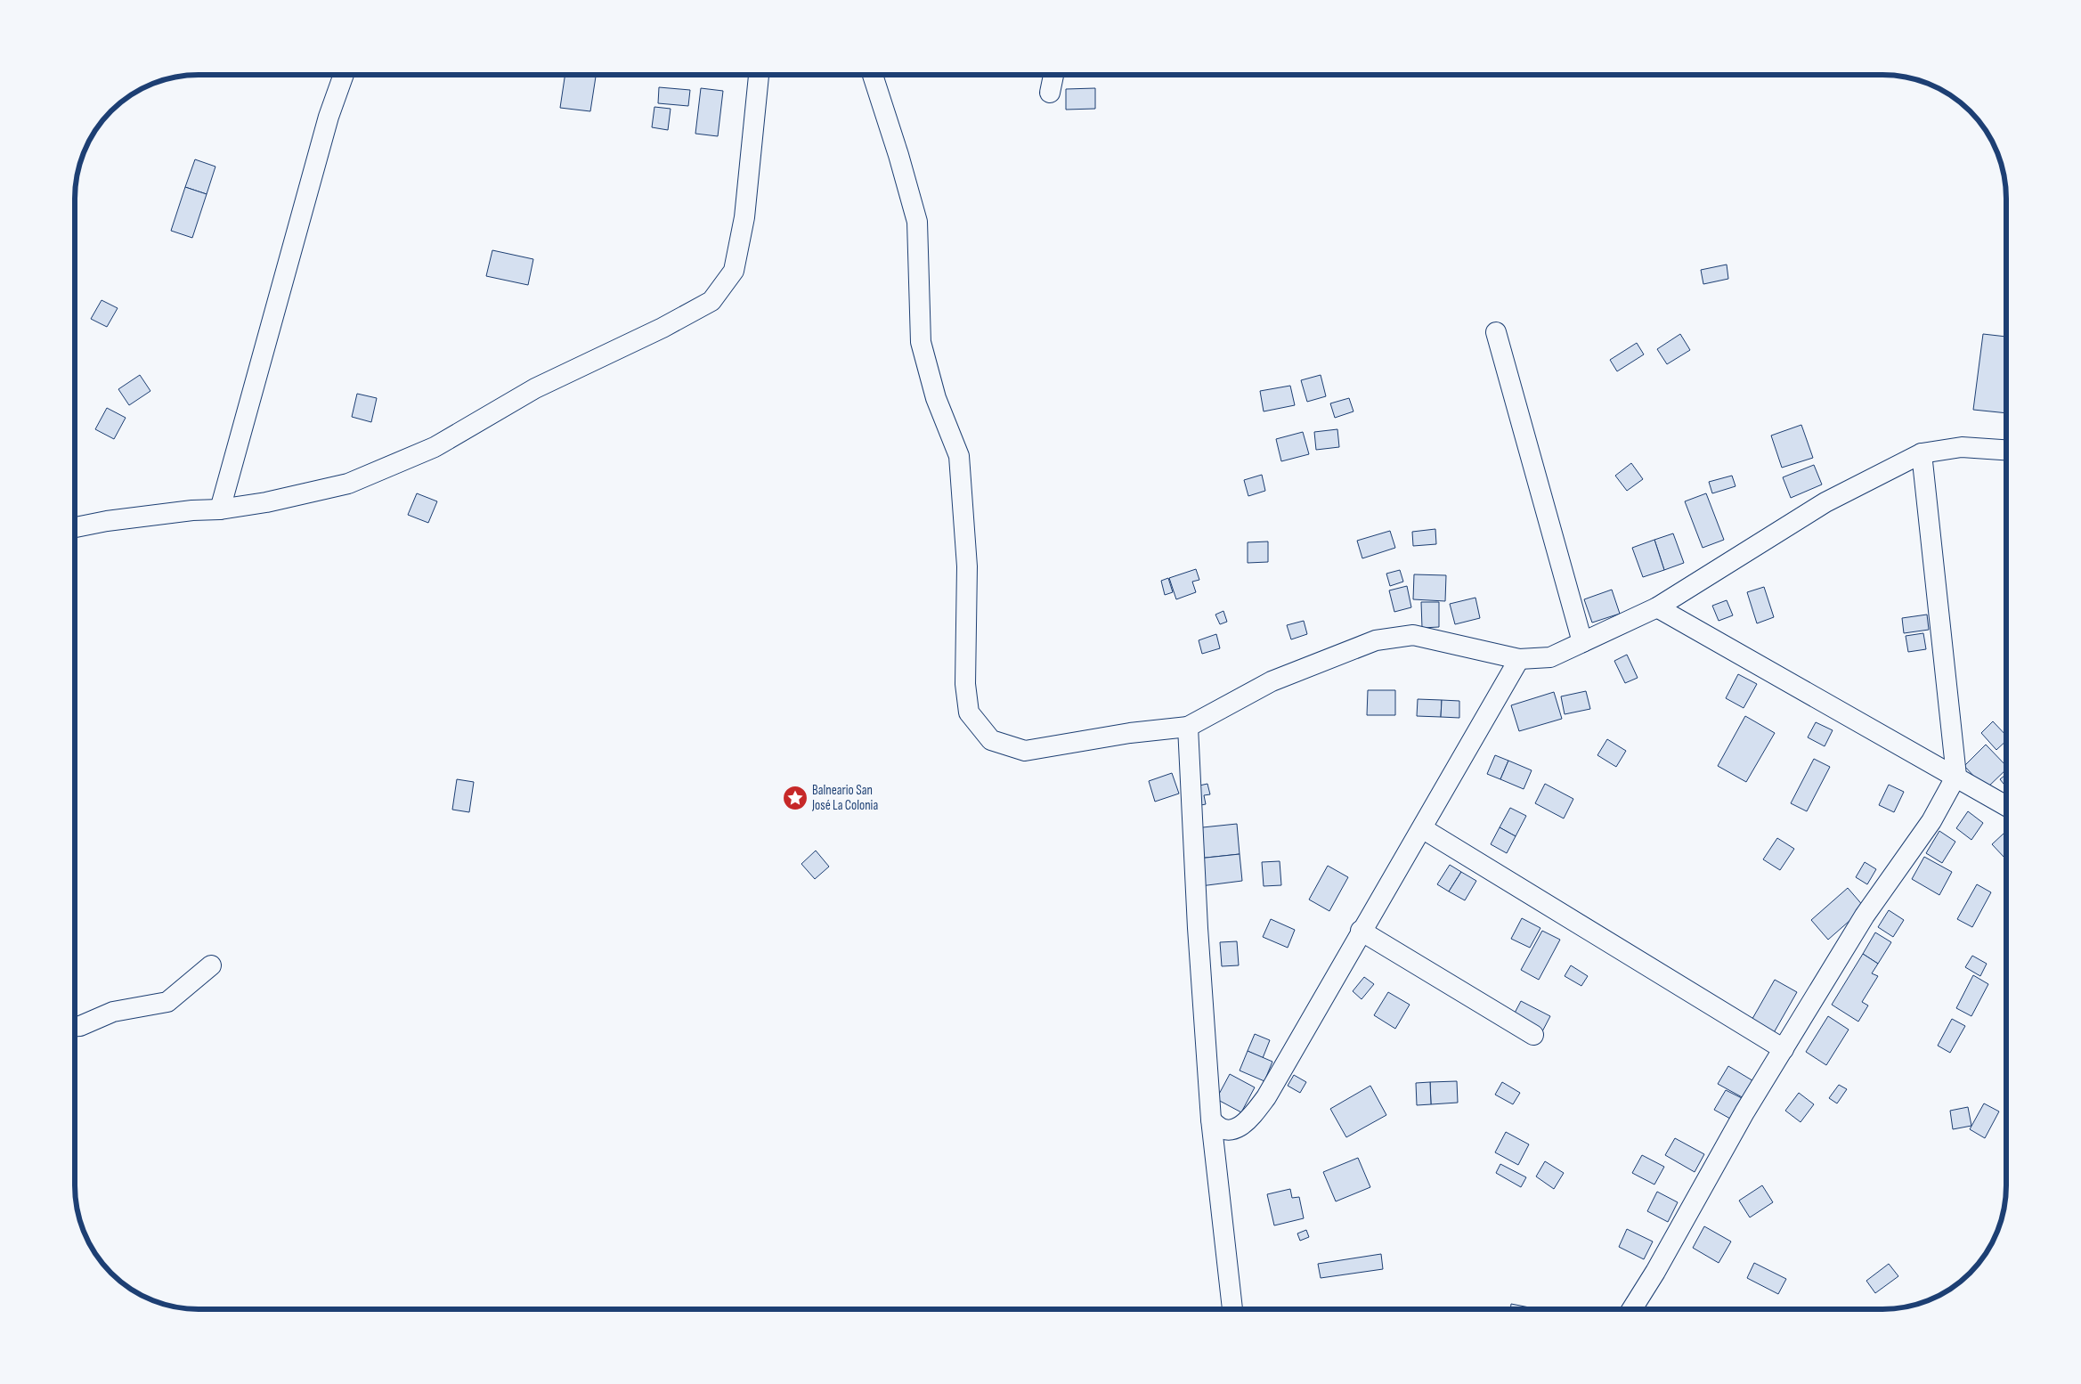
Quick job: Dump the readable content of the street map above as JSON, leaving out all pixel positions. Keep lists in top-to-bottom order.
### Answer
{
  "places": {
    "place": ["Balneario San José La Colonia"]
  }
}
